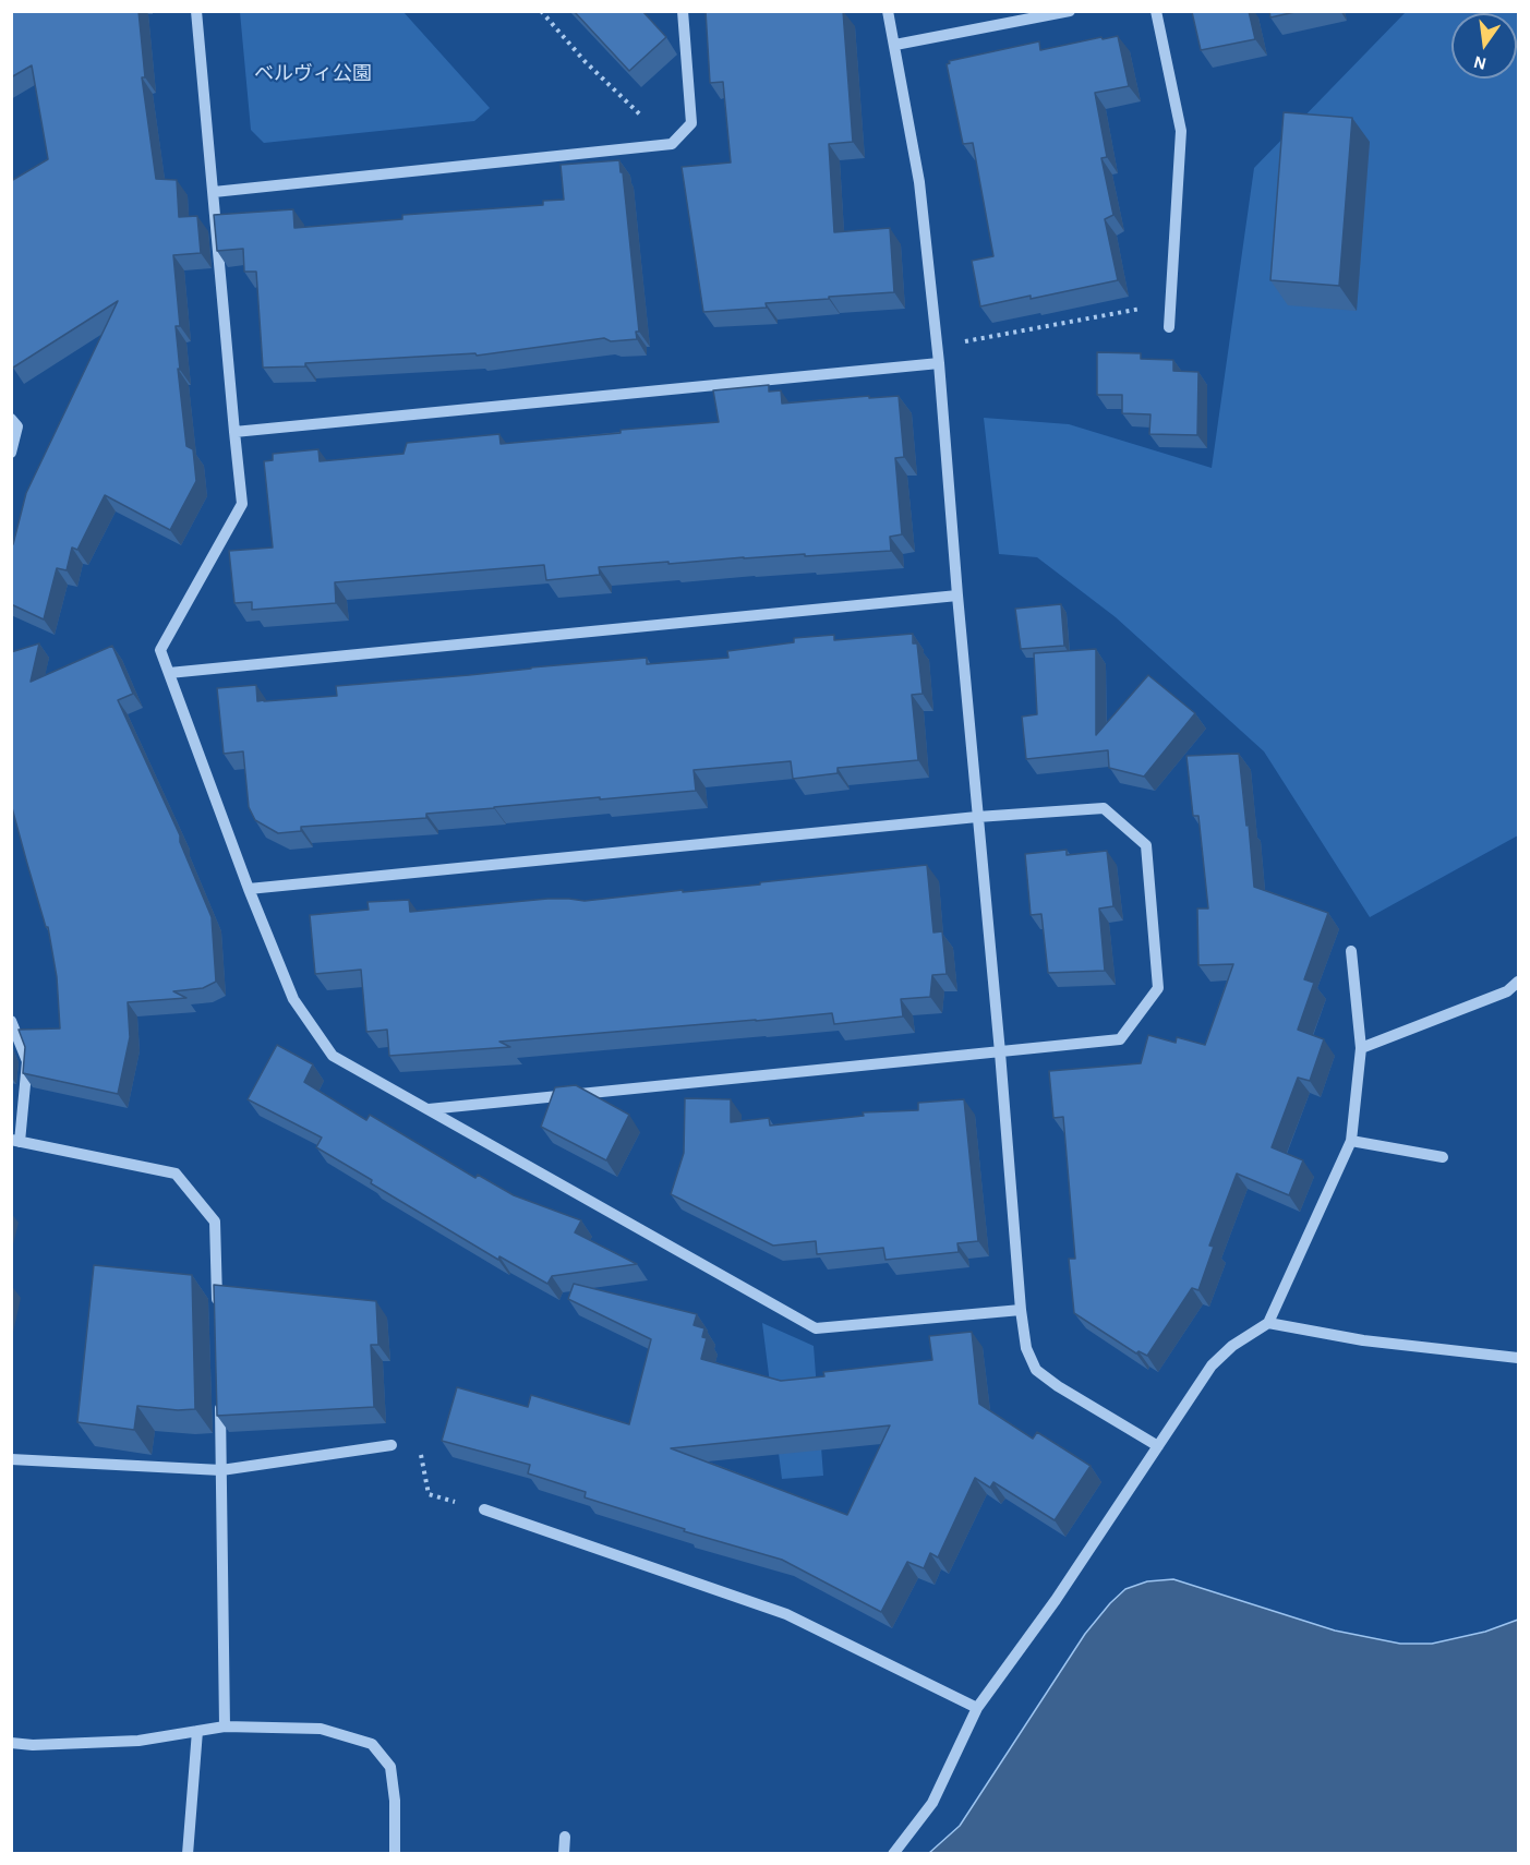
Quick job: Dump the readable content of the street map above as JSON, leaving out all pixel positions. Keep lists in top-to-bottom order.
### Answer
{
  "parks": ["ベルヴィ公園"],
  "north": "bottom"
}
